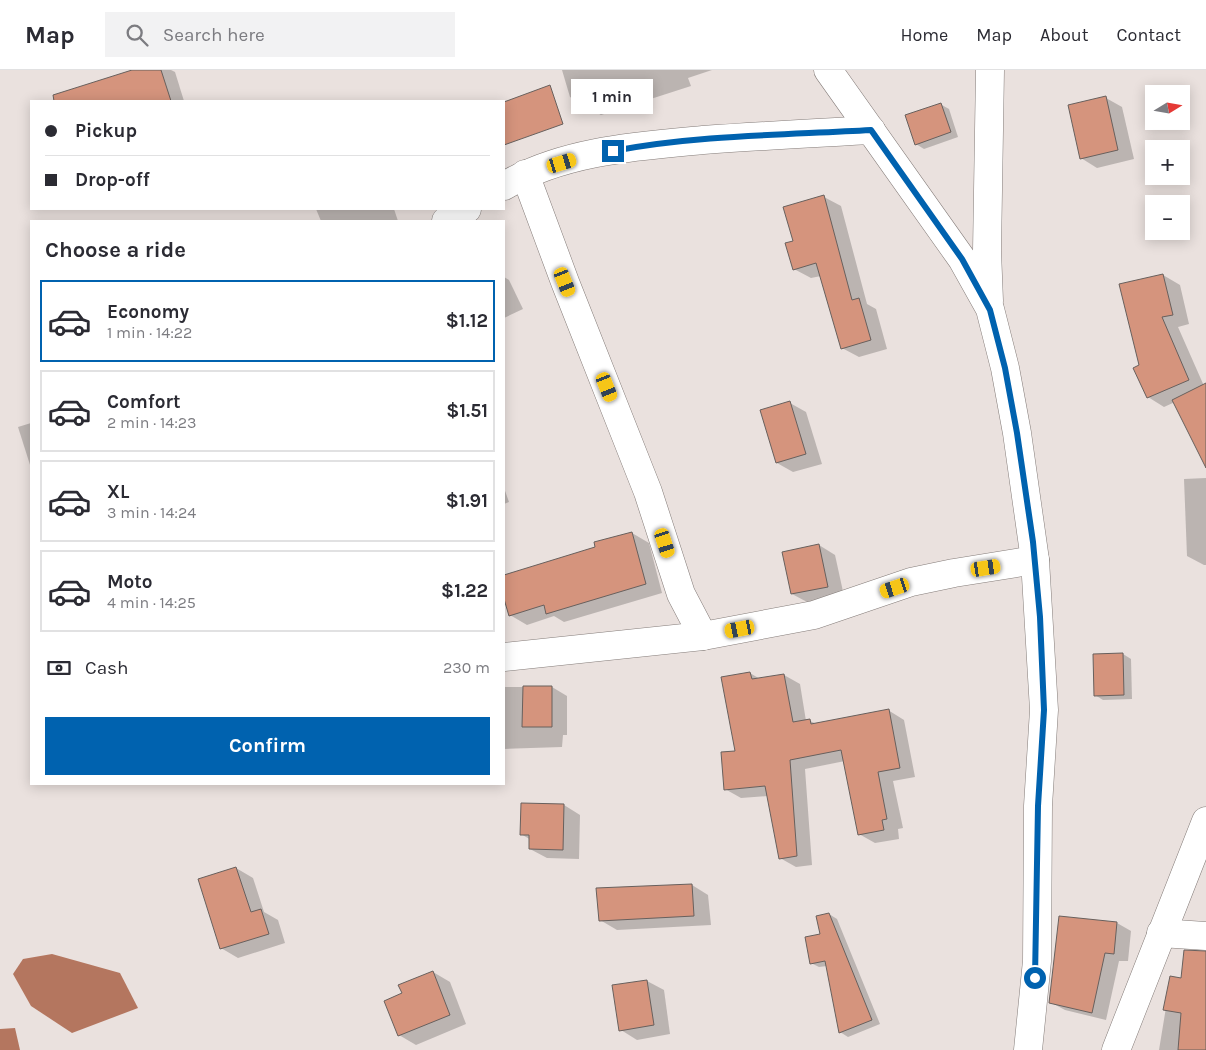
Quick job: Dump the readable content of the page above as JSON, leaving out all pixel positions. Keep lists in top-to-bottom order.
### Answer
{
  "north": "right",
  "page": {
    "header": "Map",
    "search": "Search here",
    "nav": [
      "Home",
      "Map",
      "About",
      "Contact"
    ],
    "bubble": "1 min",
    "map_buttons": ["+", "−"],
    "banner": ["Pickup", "Drop-off"],
    "heading": "Choose a ride",
    "list": [
      {
        "name": "Economy",
        "note": "1 min · 14:22",
        "value": "$1.12"
      },
      {
        "name": "Comfort",
        "note": "2 min · 14:23",
        "value": "$1.51"
      },
      {
        "name": "XL",
        "note": "3 min · 14:24",
        "value": "$1.91"
      },
      {
        "name": "Moto",
        "note": "4 min · 14:25",
        "value": "$1.22"
      }
    ],
    "pay": ["Cash", "230 m"],
    "buttons": "Confirm"
  }
}
